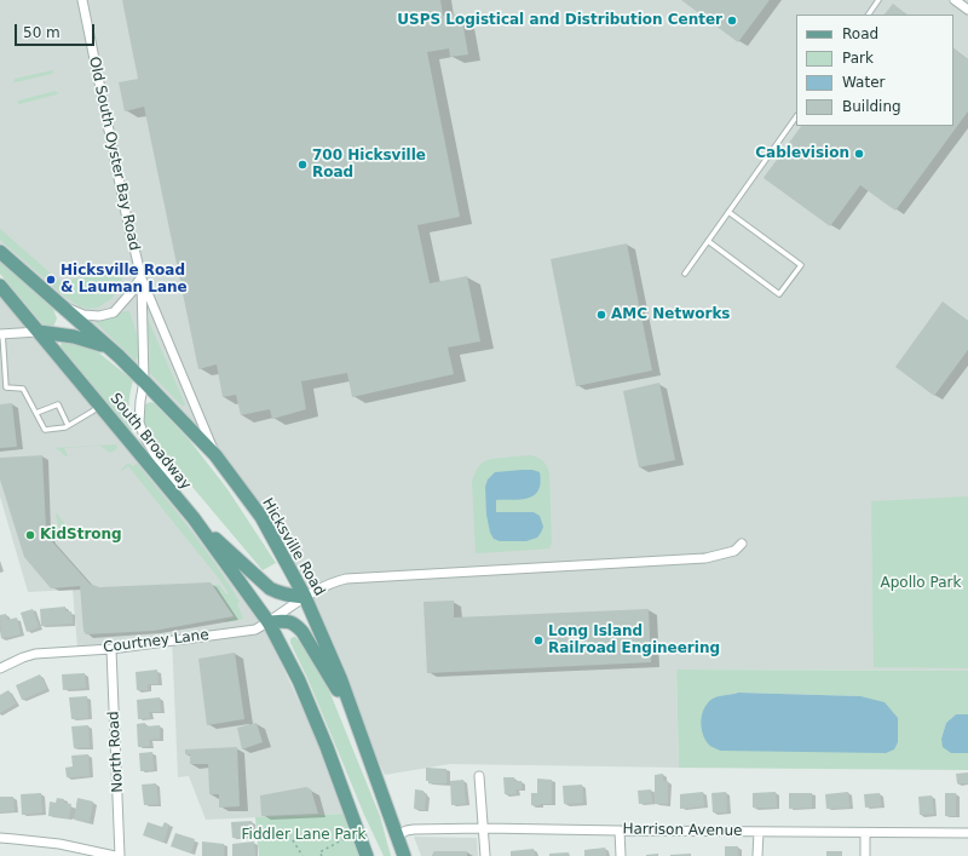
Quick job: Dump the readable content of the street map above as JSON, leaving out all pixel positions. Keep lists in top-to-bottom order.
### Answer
{
  "streets": {
    "main road": ["South Broadway", "Hicksville Road"],
    "street": [
      "Old South Oyster Bay Road",
      "Courtney Lane",
      "North Road",
      "Harrison Avenue"
    ]
  },
  "crossings": [
    ["Old South Oyster Bay Road", "South Broadway"],
    ["Old South Oyster Bay Road", "Hicksville Road"],
    ["South Broadway", "Courtney Lane"],
    ["Hicksville Road", "Courtney Lane"],
    ["Hicksville Road", "Harrison Avenue"],
    ["Courtney Lane", "North Road"]
  ],
  "parks": ["Apollo Park", "Fiddler Lane Park"],
  "places": [
    "USPS Logistical and Distribution Center",
    "Cablevision",
    "700 Hicksville Road",
    "Hicksville Road & Lauman Lane",
    "AMC Networks",
    "KidStrong",
    "Long Island Railroad Engineering"
  ],
  "legend": [
    "Road",
    "Park",
    "Water",
    "Building"
  ],
  "scale_bar": "50 m"
}
